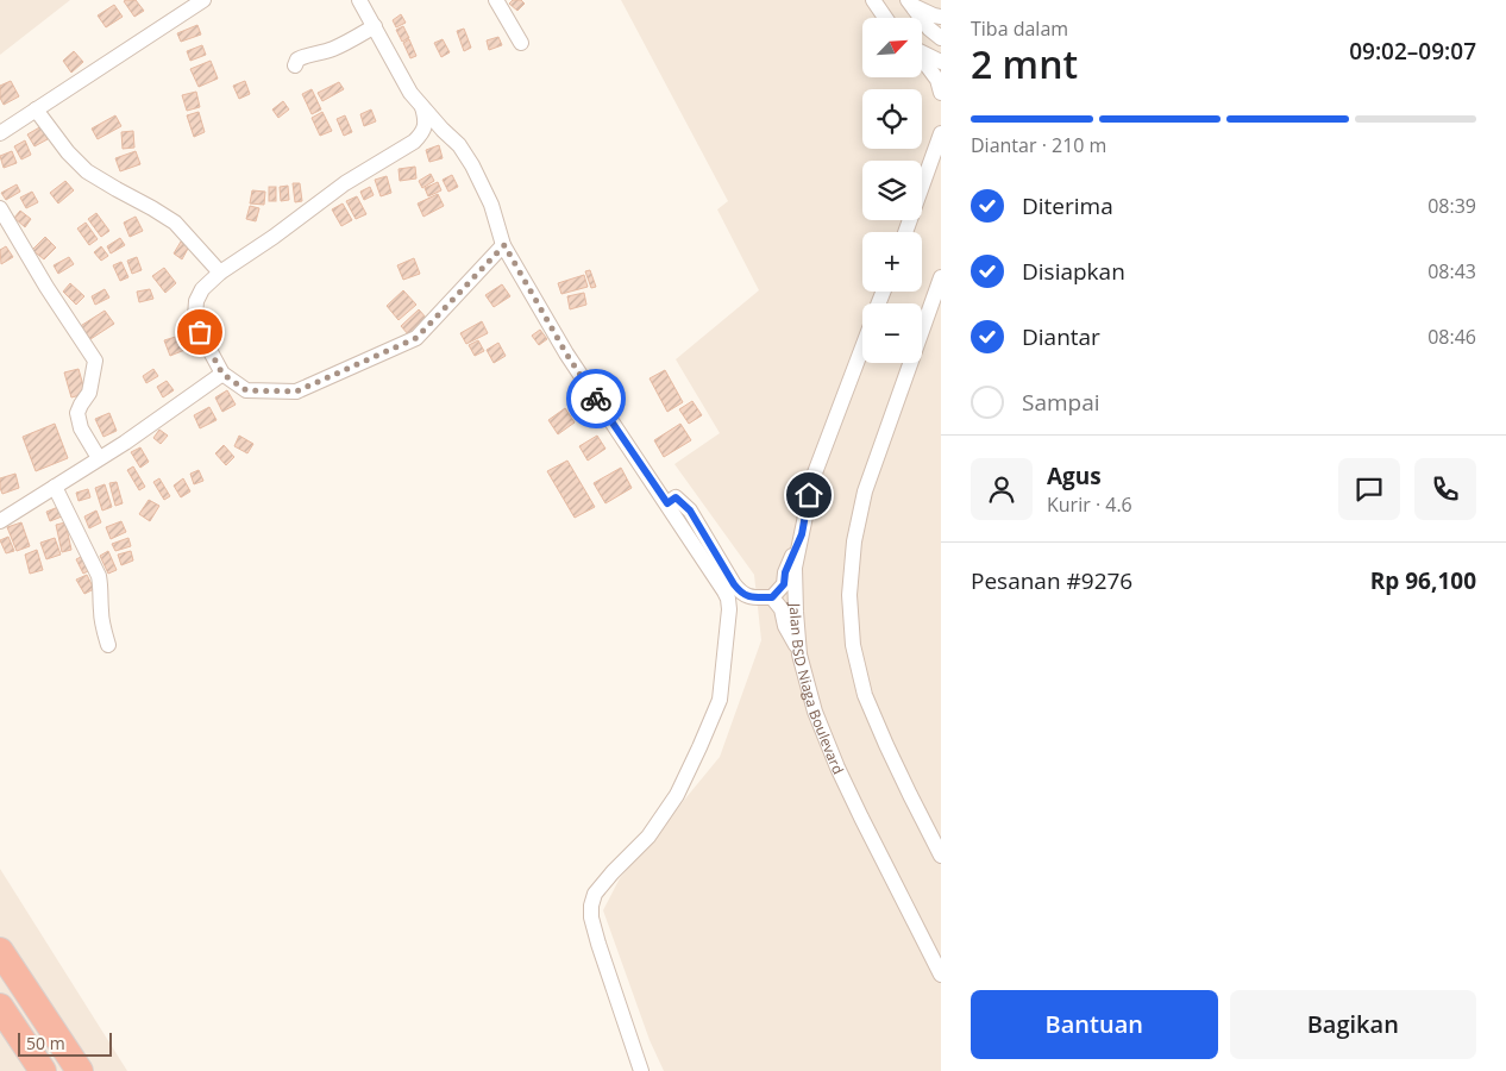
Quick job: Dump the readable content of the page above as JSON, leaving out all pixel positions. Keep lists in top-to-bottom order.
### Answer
{
  "streets": {
    "street": ["Jalan BSD Niaga Boulevard"]
  },
  "scale_bar": "50 m",
  "north": "top right",
  "page": {
    "heading": ["2 mnt", "Tiba dalam", "09:02–09:07"],
    "panel": [
      "Agus",
      "Kurir · 4.6",
      "Pesanan #9276",
      "Rp 96,100"
    ],
    "map_buttons": ["+", "−"],
    "bar": "Diantar · 210 m",
    "list": [
      ["Diterima", "08:39"],
      ["Disiapkan", "08:43"],
      ["Diantar", "08:46"],
      "Sampai"
    ],
    "buttons": ["Bantuan", "Bagikan"],
    "scale": "50 m"
  }
}
